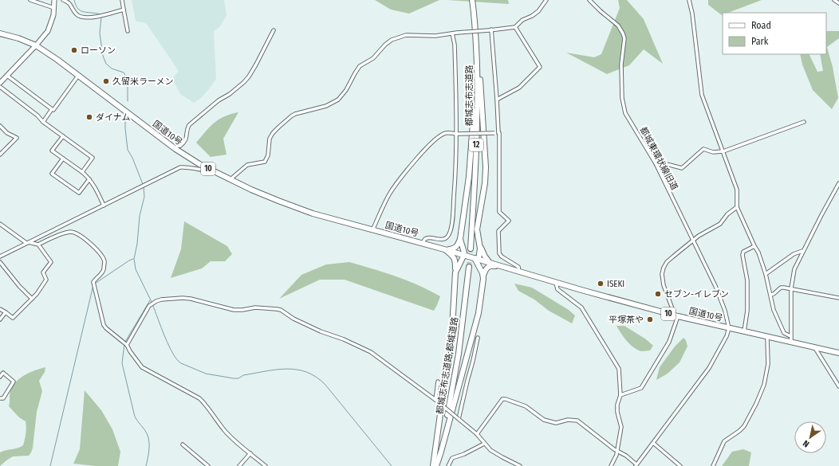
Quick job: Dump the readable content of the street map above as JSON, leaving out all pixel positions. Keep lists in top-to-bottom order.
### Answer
{
  "streets": {
    "highway": [
      "都城志布志道路",
      "国道10号",
      "12",
      "10",
      "都城志布志道路;都城道路"
    ],
    "street": ["都城東環状線旧道"]
  },
  "crossings": [
    ["国道10号", "都城東環状線旧道"]
  ],
  "places": [
    "ローソン",
    "久留米ラーメン",
    "ダイナム",
    "ISEKI",
    "セブン-イレブン",
    "平塚茶や"
  ],
  "legend": ["Road", "Park"],
  "north": "bottom left"
}
